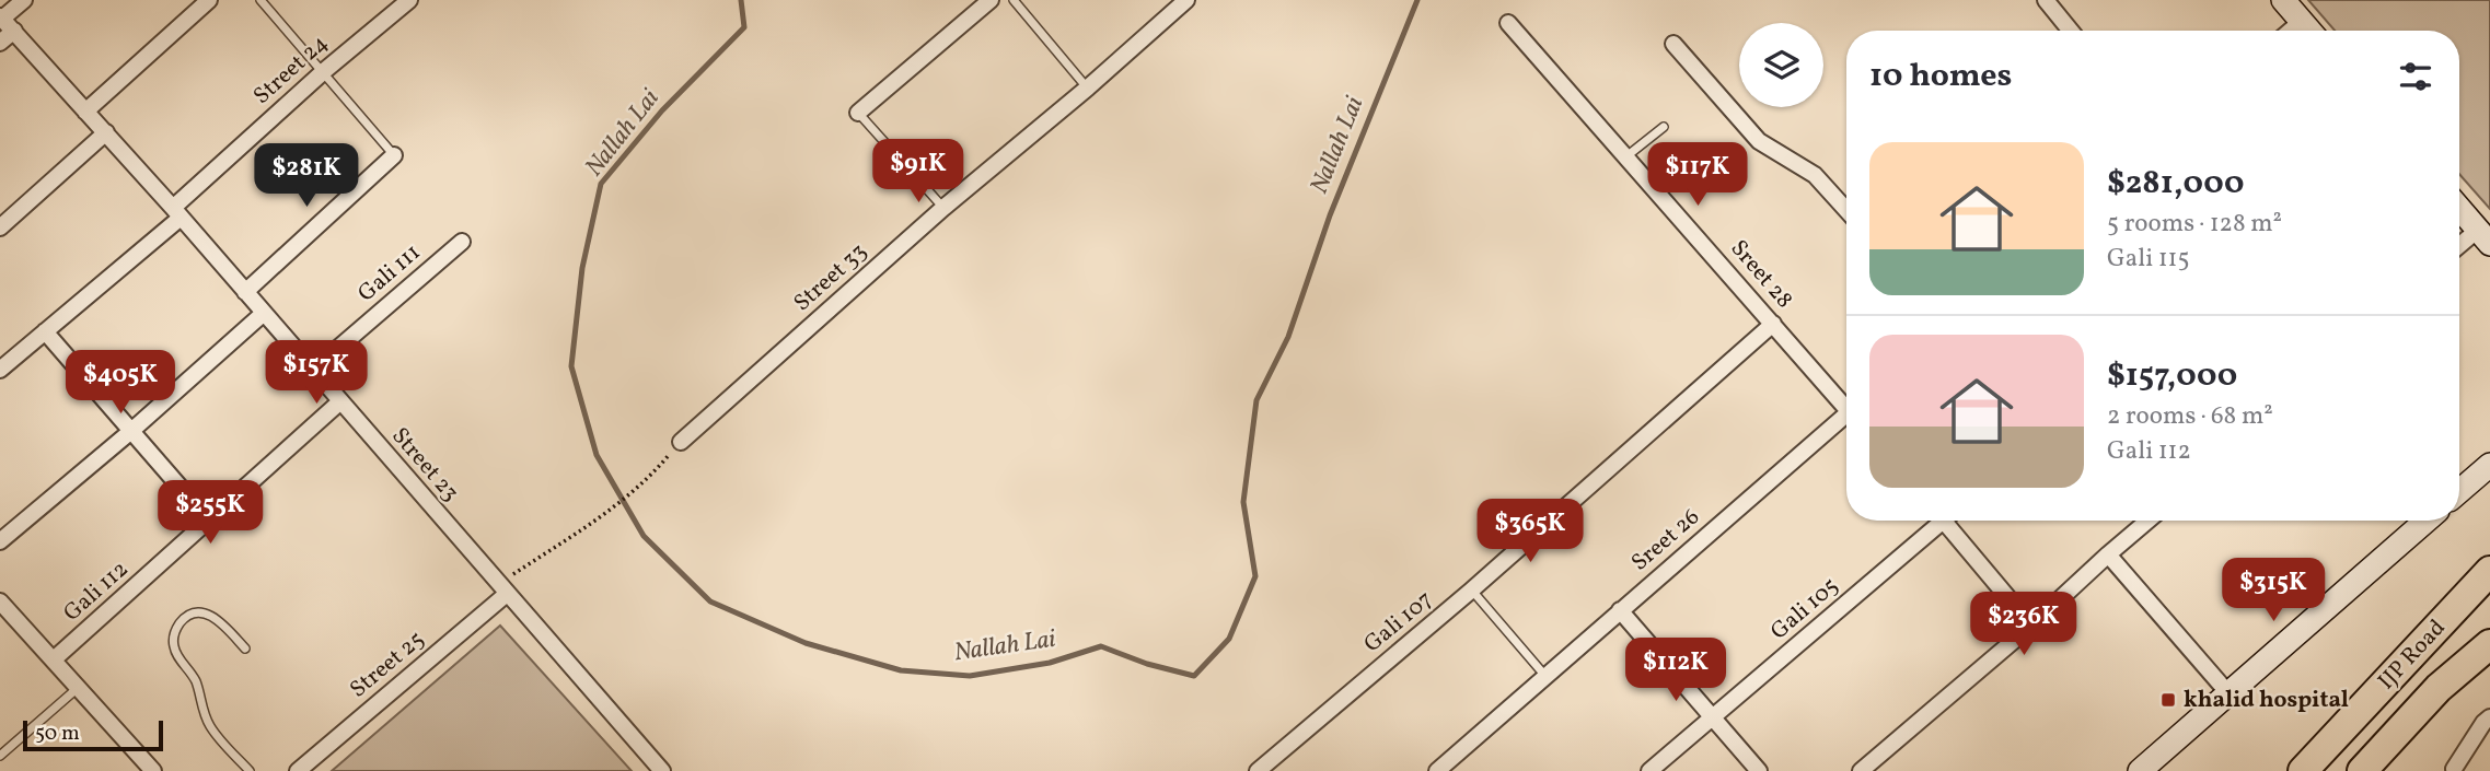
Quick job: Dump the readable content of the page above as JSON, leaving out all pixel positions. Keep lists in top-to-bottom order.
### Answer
{
  "streets": {
    "highway": ["IJP Road"],
    "street": [
      "Street 24",
      "Gali 111",
      "Sreet 28",
      "Street 33",
      "Street 23",
      "Sreet 26",
      "Gali 112",
      "Gali 105",
      "Gali 107",
      "Street 25"
    ]
  },
  "crossings": [
    ["Street 24", "Street 23"],
    ["Gali 111", "Street 23"],
    ["Sreet 28", "Gali 107"],
    ["Street 23", "Gali 112"],
    ["Street 23", "Street 25"]
  ],
  "water": ["Nallah Lai"],
  "places": {
    "transit": ["khalid hospital"]
  },
  "scale_bar": "50 m",
  "page": {
    "heading": "10 homes",
    "list": [
      {
        "name": "$281,000",
        "note": "5 rooms · 128 m² · Gali 115"
      },
      {
        "name": "$157,000",
        "note": "2 rooms · 68 m² · Gali 112"
      }
    ],
    "price": [
      "$91K",
      "$117K",
      "$281K",
      "$157K",
      "$405K",
      "$255K",
      "$365K",
      "$315K",
      "$236K",
      "$112K"
    ],
    "scale": "50 m"
  }
}
